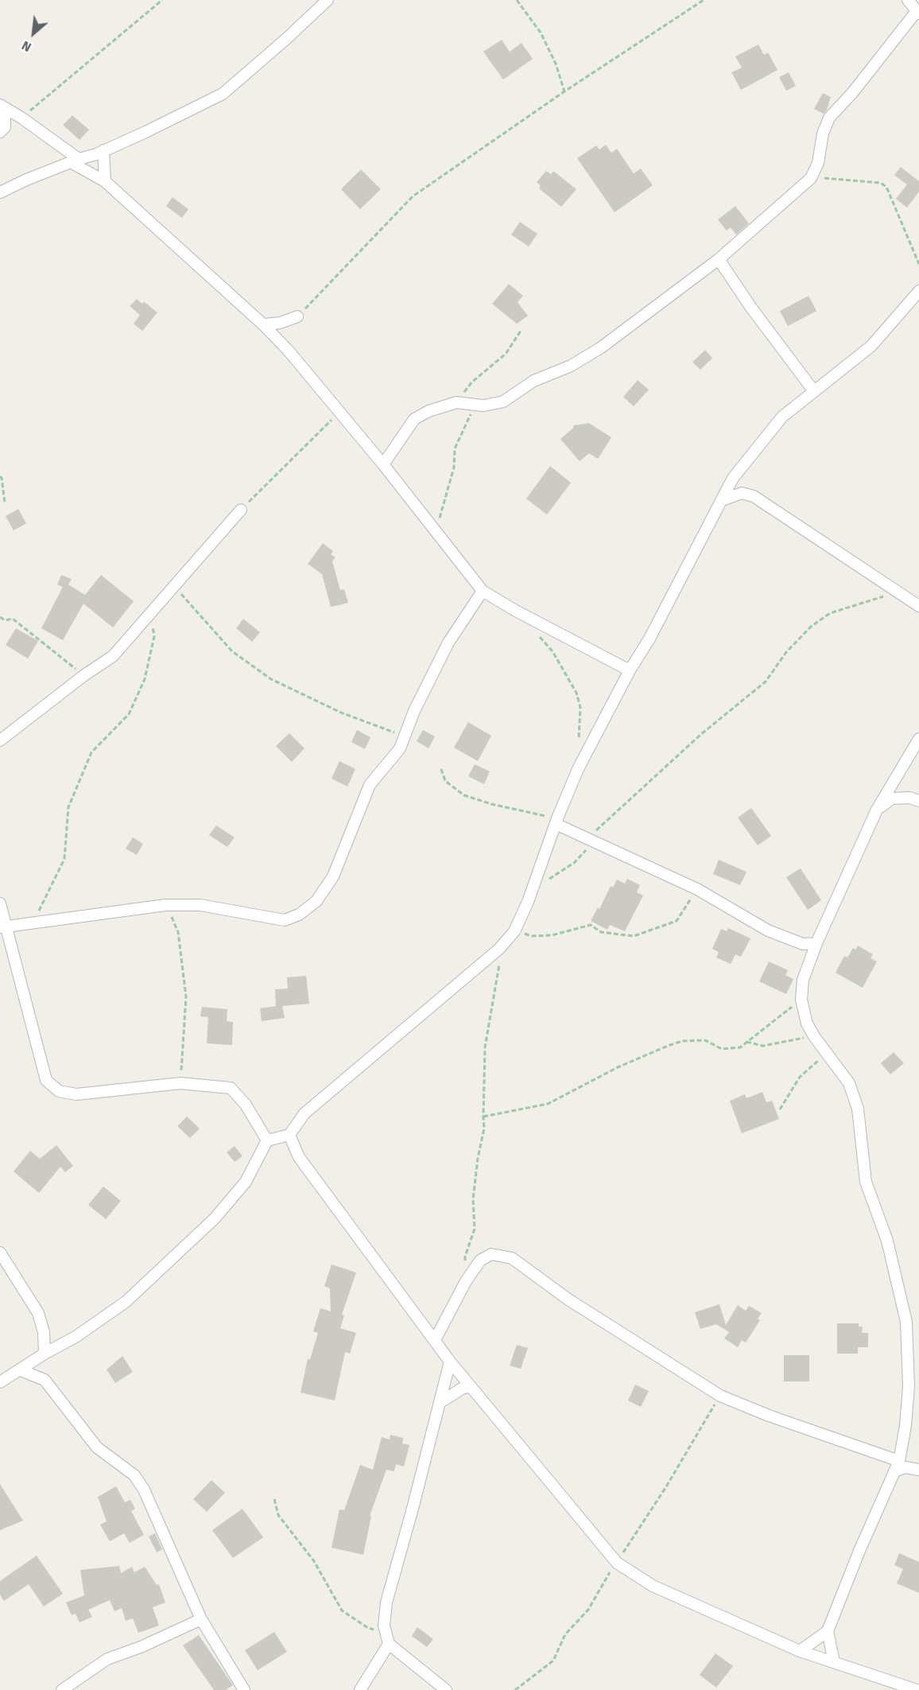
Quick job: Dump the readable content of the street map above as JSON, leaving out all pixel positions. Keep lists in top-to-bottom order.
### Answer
{
  "north": "bottom left"
}
